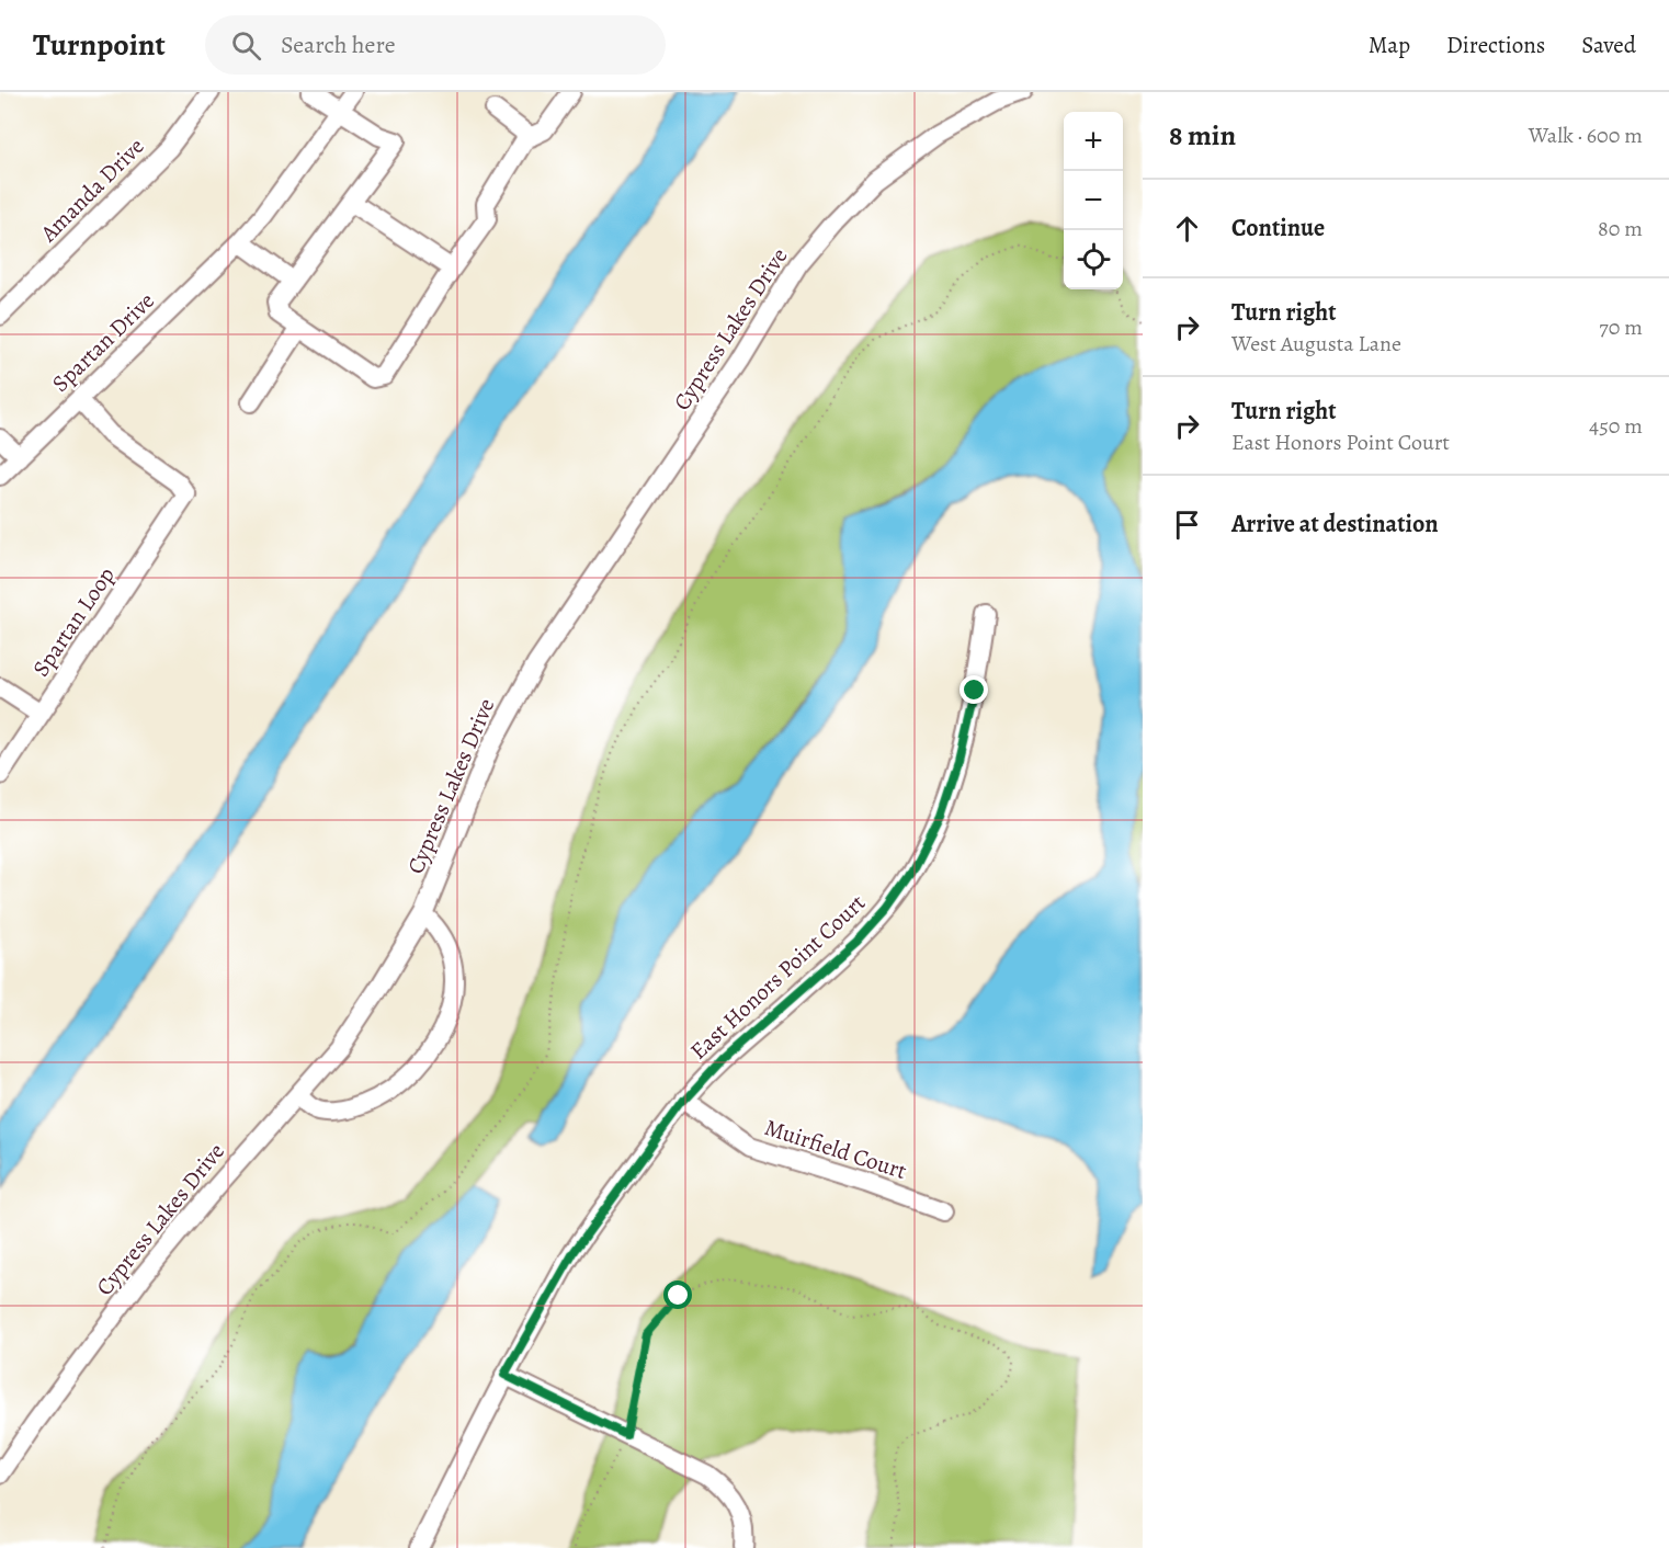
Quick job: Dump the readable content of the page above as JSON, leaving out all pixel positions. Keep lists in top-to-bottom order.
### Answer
{
  "streets": {
    "street": [
      "Amanda Drive",
      "Cypress Lakes Drive",
      "Spartan Drive",
      "Spartan Loop",
      "East Honors Point Court",
      "Muirfield Court"
    ]
  },
  "crossings": [
    ["Spartan Drive", "Spartan Loop"],
    ["East Honors Point Court", "Muirfield Court"]
  ],
  "page": {
    "header": "Turnpoint",
    "search": "Search here",
    "nav": ["Map", "Directions", "Saved"],
    "heading": ["8 min", "Walk · 600 m"],
    "map_buttons": ["+", "−"],
    "list": [
      ["Continue", "80 m"],
      ["Turn right", "West Augusta Lane", "70 m"],
      ["Turn right", "East Honors Point Court", "450 m"],
      "Arrive at destination"
    ]
  }
}
